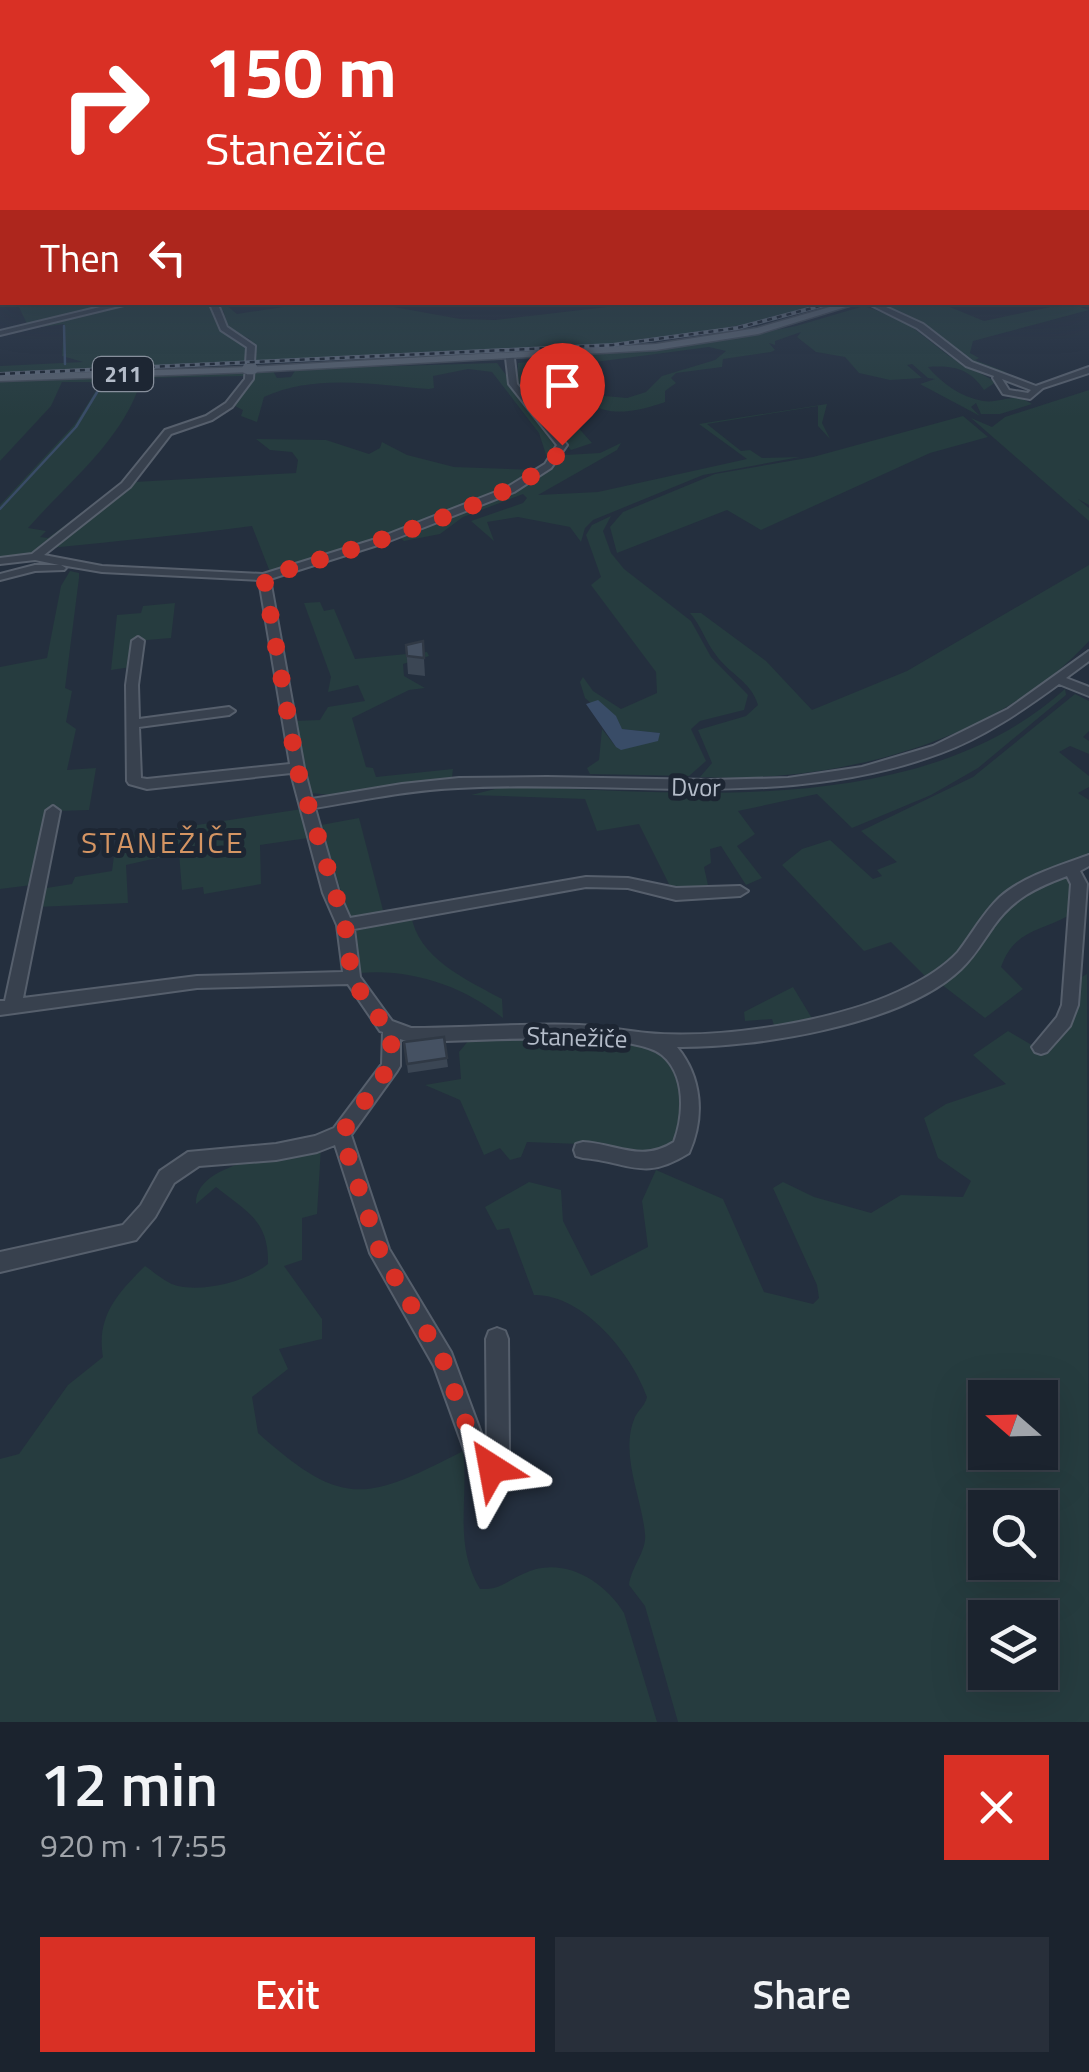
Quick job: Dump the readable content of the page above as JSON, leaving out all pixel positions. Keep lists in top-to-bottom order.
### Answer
{
  "streets": {
    "main road": ["211"],
    "street": ["Dvor", "Stanežiče"]
  },
  "districts": ["STANEŽIČE"],
  "north": "left",
  "page": {
    "turn": ["150 m", "Stanežiče"],
    "then": "Then",
    "heading": ["12 min", "920 m · 17:55"],
    "buttons": ["Exit", "Share"]
  }
}
